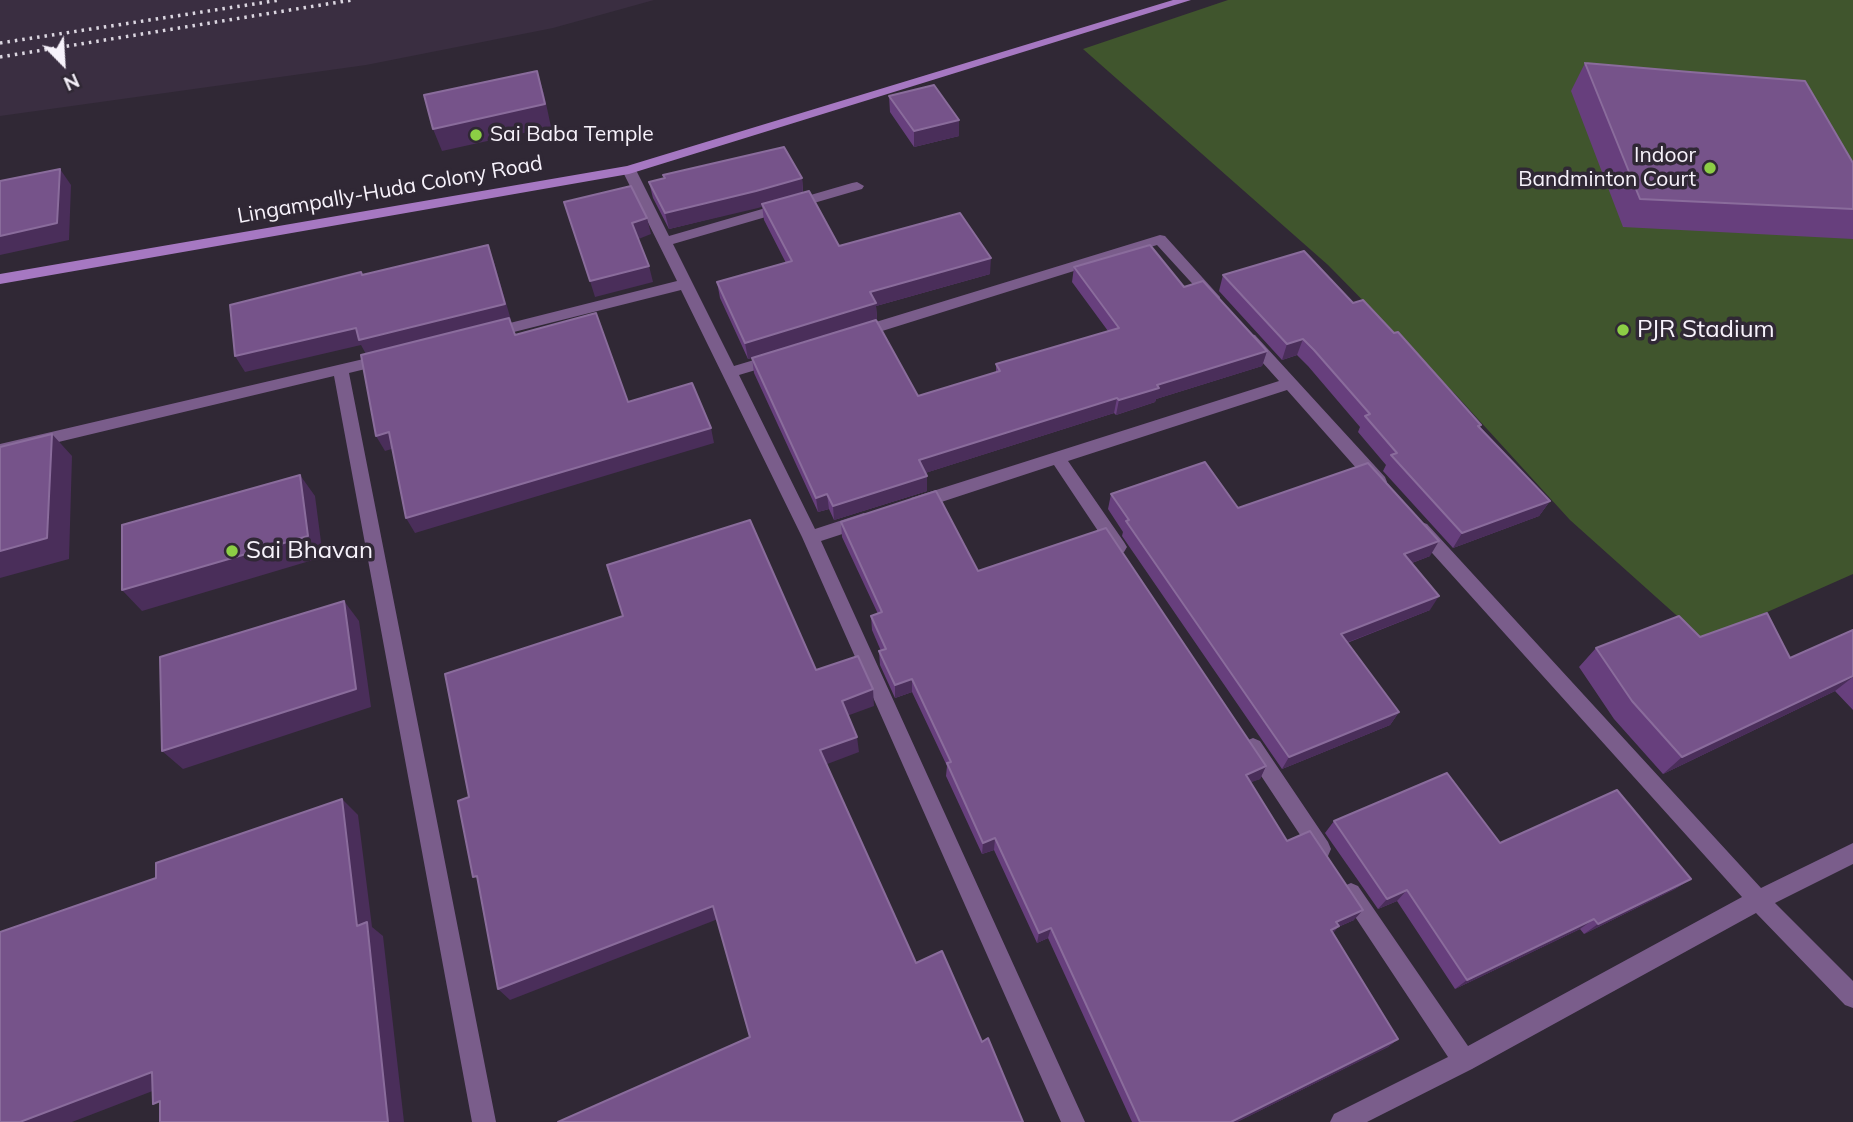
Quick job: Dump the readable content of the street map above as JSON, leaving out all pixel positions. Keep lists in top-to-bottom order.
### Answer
{
  "streets": {
    "street": ["Lingampally-Huda Colony Road"]
  },
  "places": [
    "Sai Baba Temple",
    "Indoor Bandminton Court",
    "PJR Stadium",
    "Sai Bhavan"
  ],
  "north": "bottom right"
}
